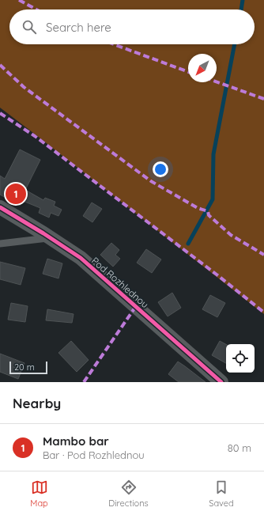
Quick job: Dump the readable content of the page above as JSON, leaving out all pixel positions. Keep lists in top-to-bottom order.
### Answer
{
  "streets": {
    "street": ["Pod Rozhlednou"]
  },
  "scale_bar": "20 m",
  "north": "bottom left",
  "page": {
    "search": "Search here",
    "pins": "1",
    "scale": "20 m",
    "heading": "Nearby",
    "list": [
      {
        "mark": "1",
        "name": "Mambo bar",
        "note": "Bar · Pod Rozhlednou",
        "value": "80 m"
      }
    ],
    "nav": ["Map", "Directions", "Saved"]
  }
}
